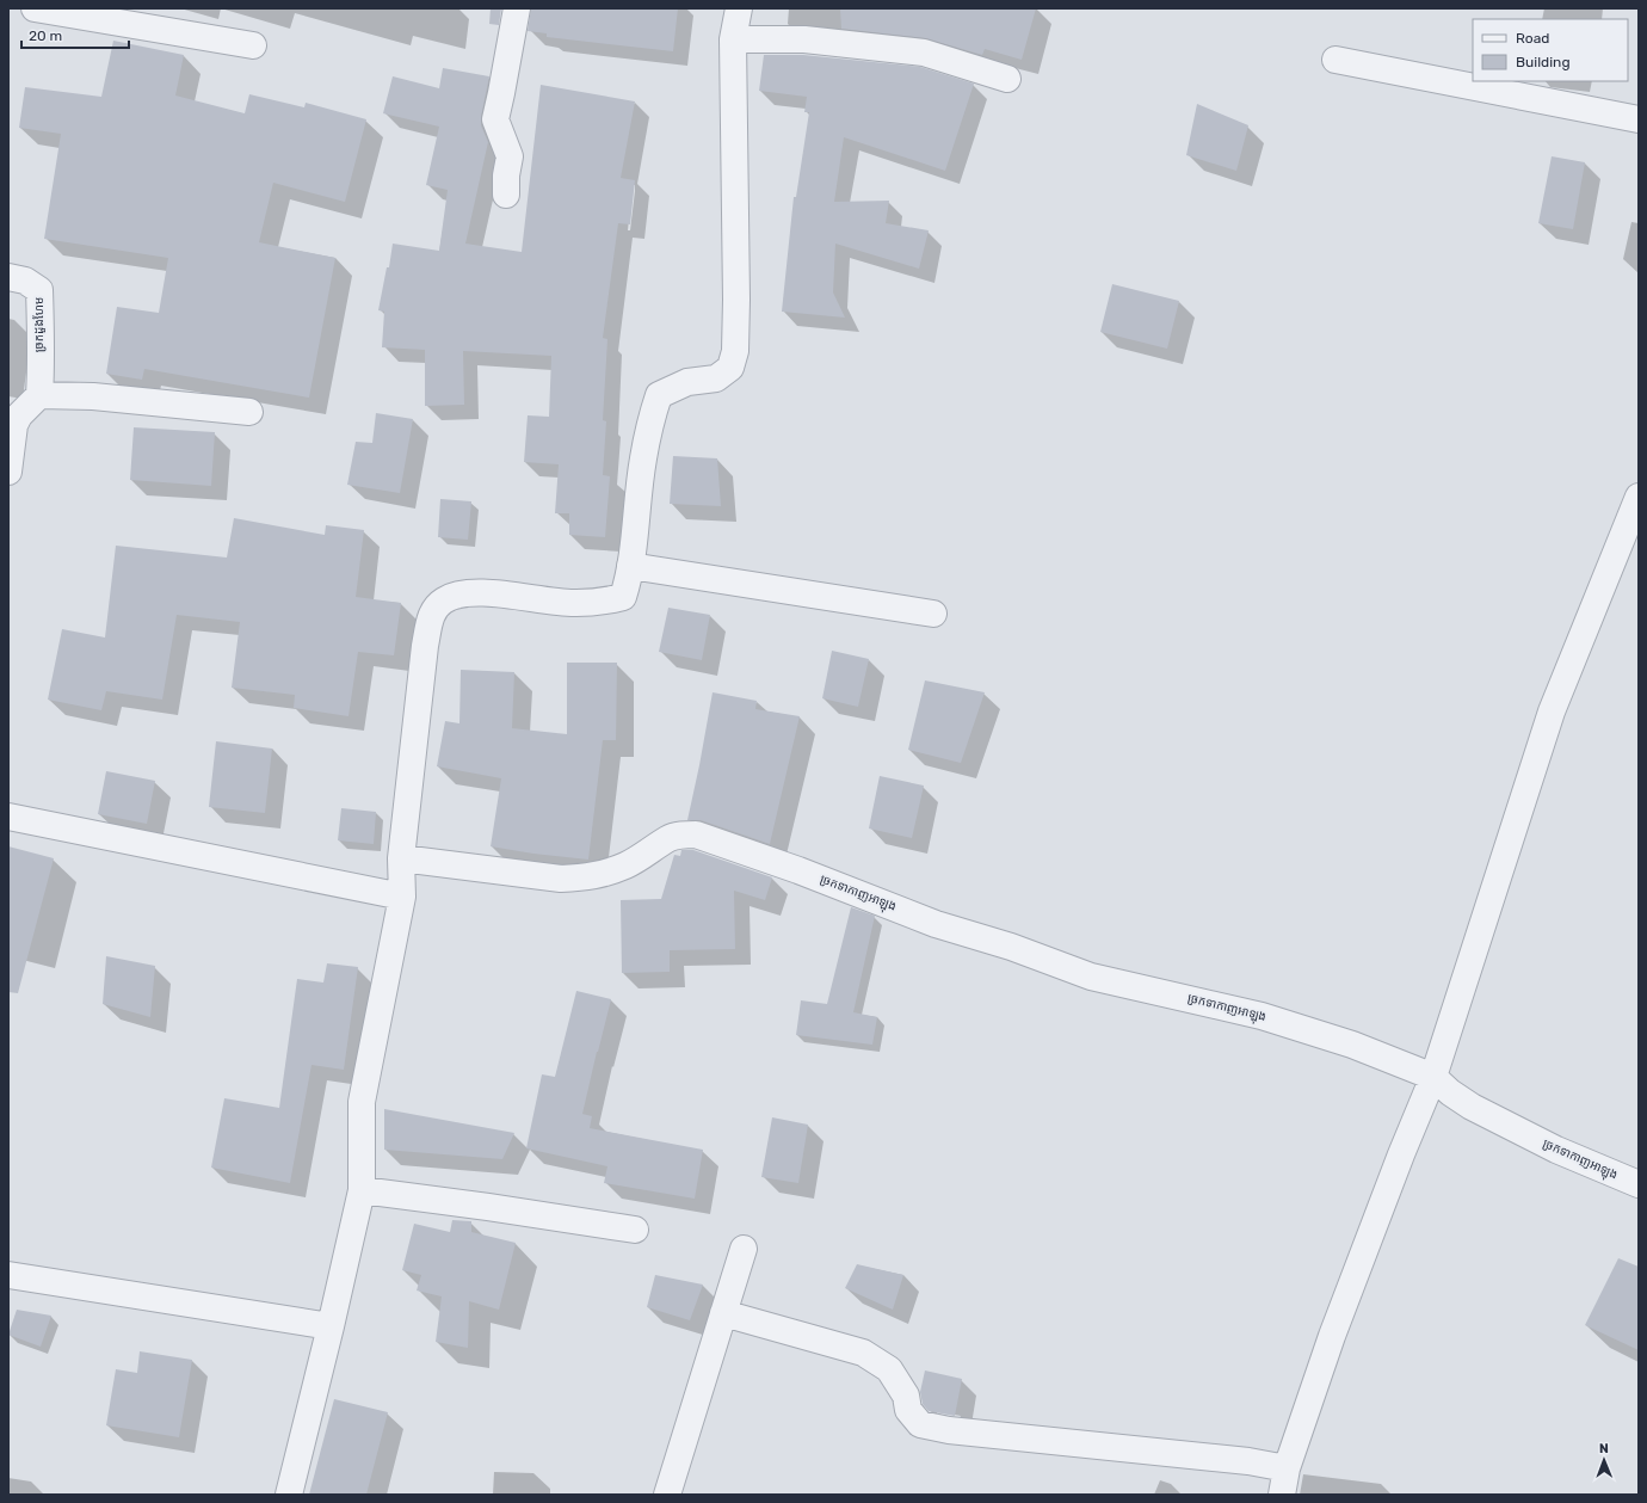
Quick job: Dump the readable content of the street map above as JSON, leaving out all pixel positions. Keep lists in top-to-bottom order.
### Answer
{
  "streets": {
    "street": ["ច្រកដួងហែម", "ច្រកទាកាញអាឡុង"]
  },
  "legend": ["Road", "Building"],
  "scale_bar": "20 m",
  "north": "top"
}
